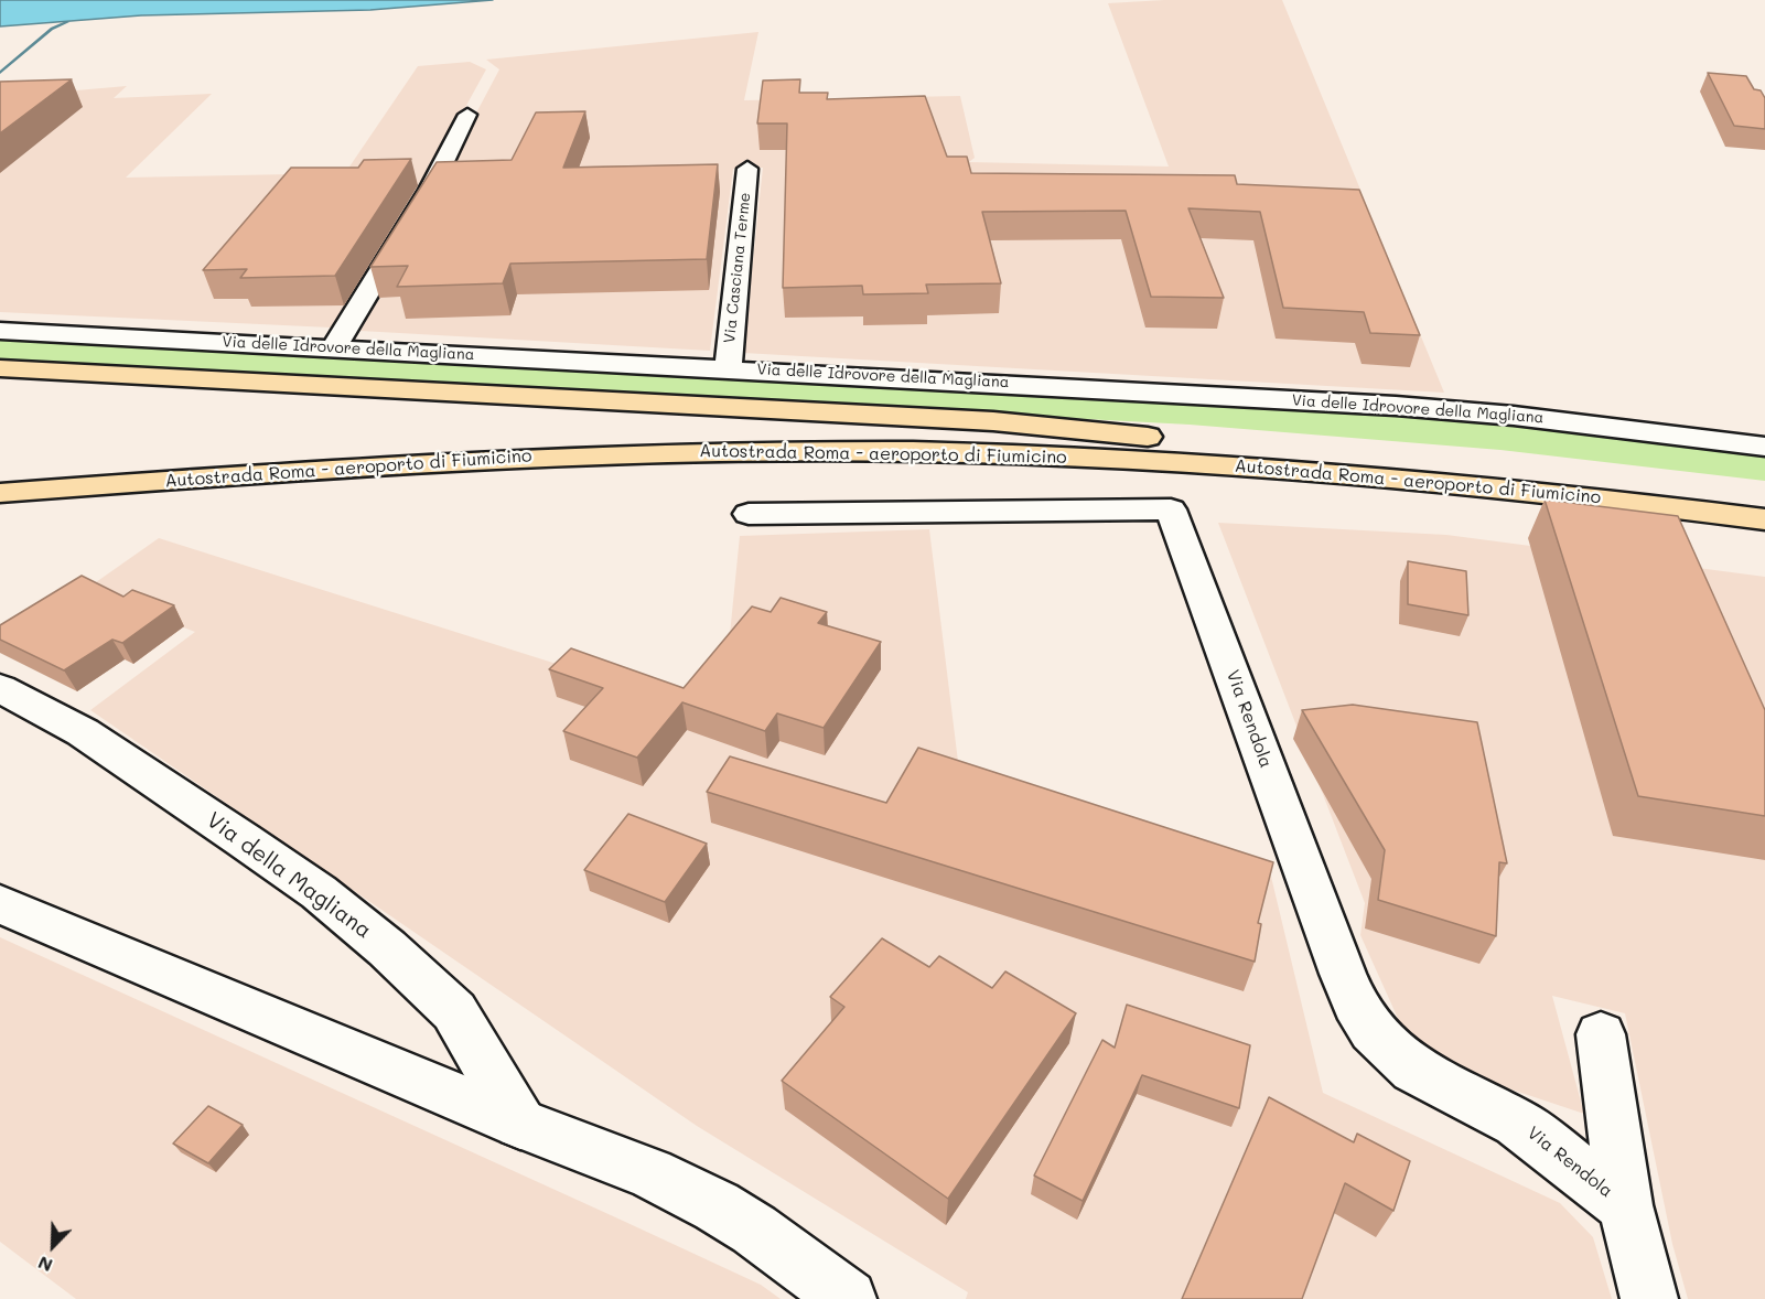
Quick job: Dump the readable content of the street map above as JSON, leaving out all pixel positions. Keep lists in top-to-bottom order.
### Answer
{
  "streets": {
    "highway": ["Autostrada Roma - aeroporto di Fiumicino"],
    "street": [
      "Via Casciana Terme",
      "Via delle Idrovore della Magliana",
      "Via Rendola",
      "Via della Magliana"
    ]
  },
  "crossings": [
    ["Via Casciana Terme", "Via delle Idrovore della Magliana"]
  ],
  "north": "bottom left"
}
